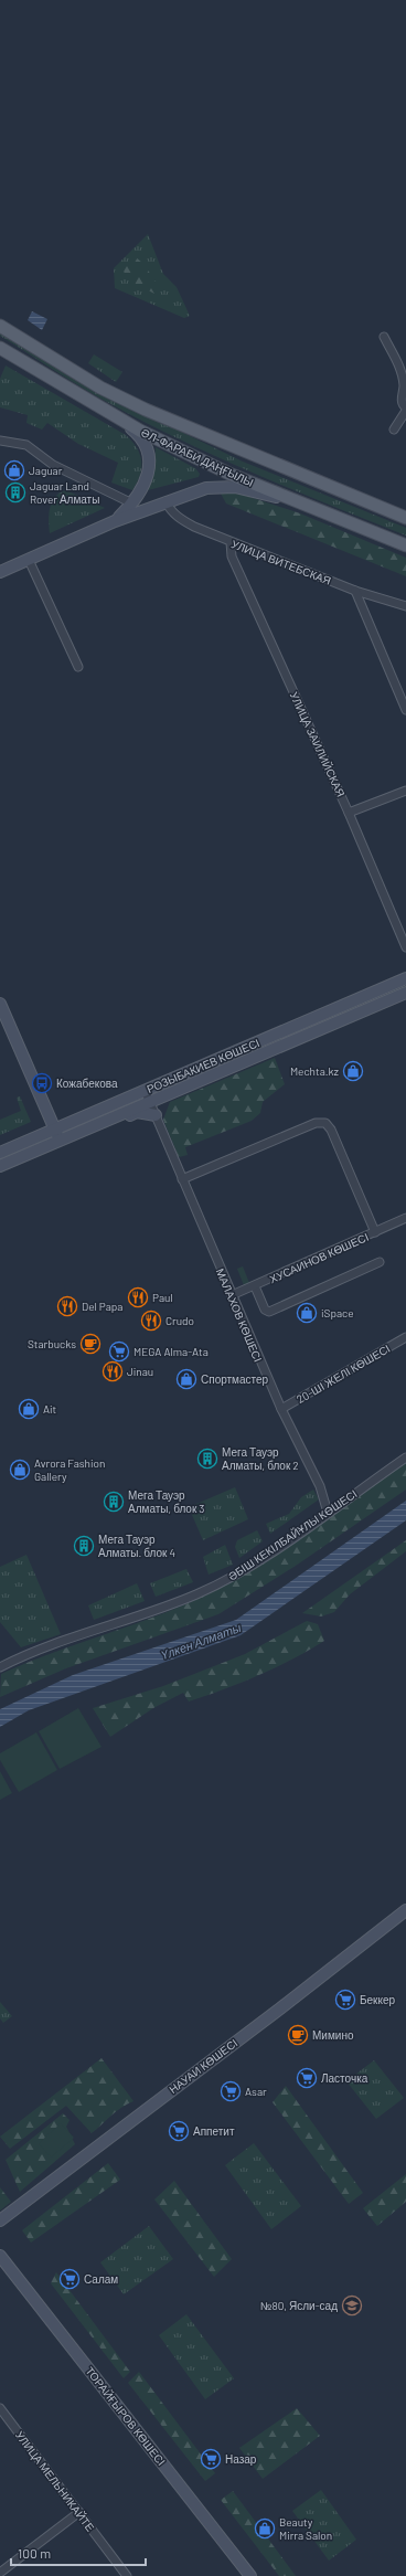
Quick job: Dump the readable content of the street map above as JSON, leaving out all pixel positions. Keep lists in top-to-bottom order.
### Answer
{
  "streets": {
    "main road": ["ӘЛ-ФАРАБИ ДАҢҒЫЛЫ"],
    "street": [
      "УЛИЦА ВИТЕБСКАЯ",
      "УЛИЦА ЗАИЛИЙСКАЯ",
      "РОЗЫБАКИЕВ КӨШЕСІ",
      "ХУСАИНОВ КӨШЕСІ",
      "МАЛАХОВ КӨШЕСІ",
      "20-ШІ ЖЕЛІ КӨШЕСІ",
      "ӘБІШ КЕКІЛБАЙҰЛЫ КӨШЕСІ",
      "НАУАИ КӨШЕСІ",
      "ТОРАЙҒЫРОВ КӨШЕСІ",
      "УЛИЦА МЕЛЬНИКАЙТЕ"
    ]
  },
  "crossings": [
    ["УЛИЦА ВИТЕБСКАЯ", "УЛИЦА ЗАИЛИЙСКАЯ"],
    ["РОЗЫБАКИЕВ КӨШЕСІ", "МАЛАХОВ КӨШЕСІ"],
    ["ХУСАИНОВ КӨШЕСІ", "МАЛАХОВ КӨШЕСІ"],
    ["МАЛАХОВ КӨШЕСІ", "20-ШІ ЖЕЛІ КӨШЕСІ"],
    ["МАЛАХОВ КӨШЕСІ", "ӘБІШ КЕКІЛБАЙҰЛЫ КӨШЕСІ"]
  ],
  "water": ["Үлкен Алматы"],
  "places": {
    "shop": [
      "Jaguar",
      "Mechta.kz",
      "iSpace",
      "Спортмастер",
      "Ait",
      "Avrora Fashion Gallery",
      "Beauty Mirra Salon"
    ],
    "building": [
      "Jaguar Land Rover Алматы",
      "Мега Тауэр Алматы, блок 2",
      "Мега Тауэр Алматы, блок 3",
      "Мега Тауэр Алматы. блок 4"
    ],
    "bus stop": ["Кожабекова"],
    "restaurant": [
      "Paul",
      "Del Papa",
      "Crudo",
      "Jinau"
    ],
    "cafe": ["Starbucks", "Мимино"],
    "supermarket": [
      "MEGA Alma-Ata",
      "Беккер",
      "Ласточка",
      "Asar",
      "Аппетит",
      "Салам",
      "Назар"
    ],
    "school or university": ["№80, Ясли-сад"]
  },
  "scale_bar": "100 m"
}
